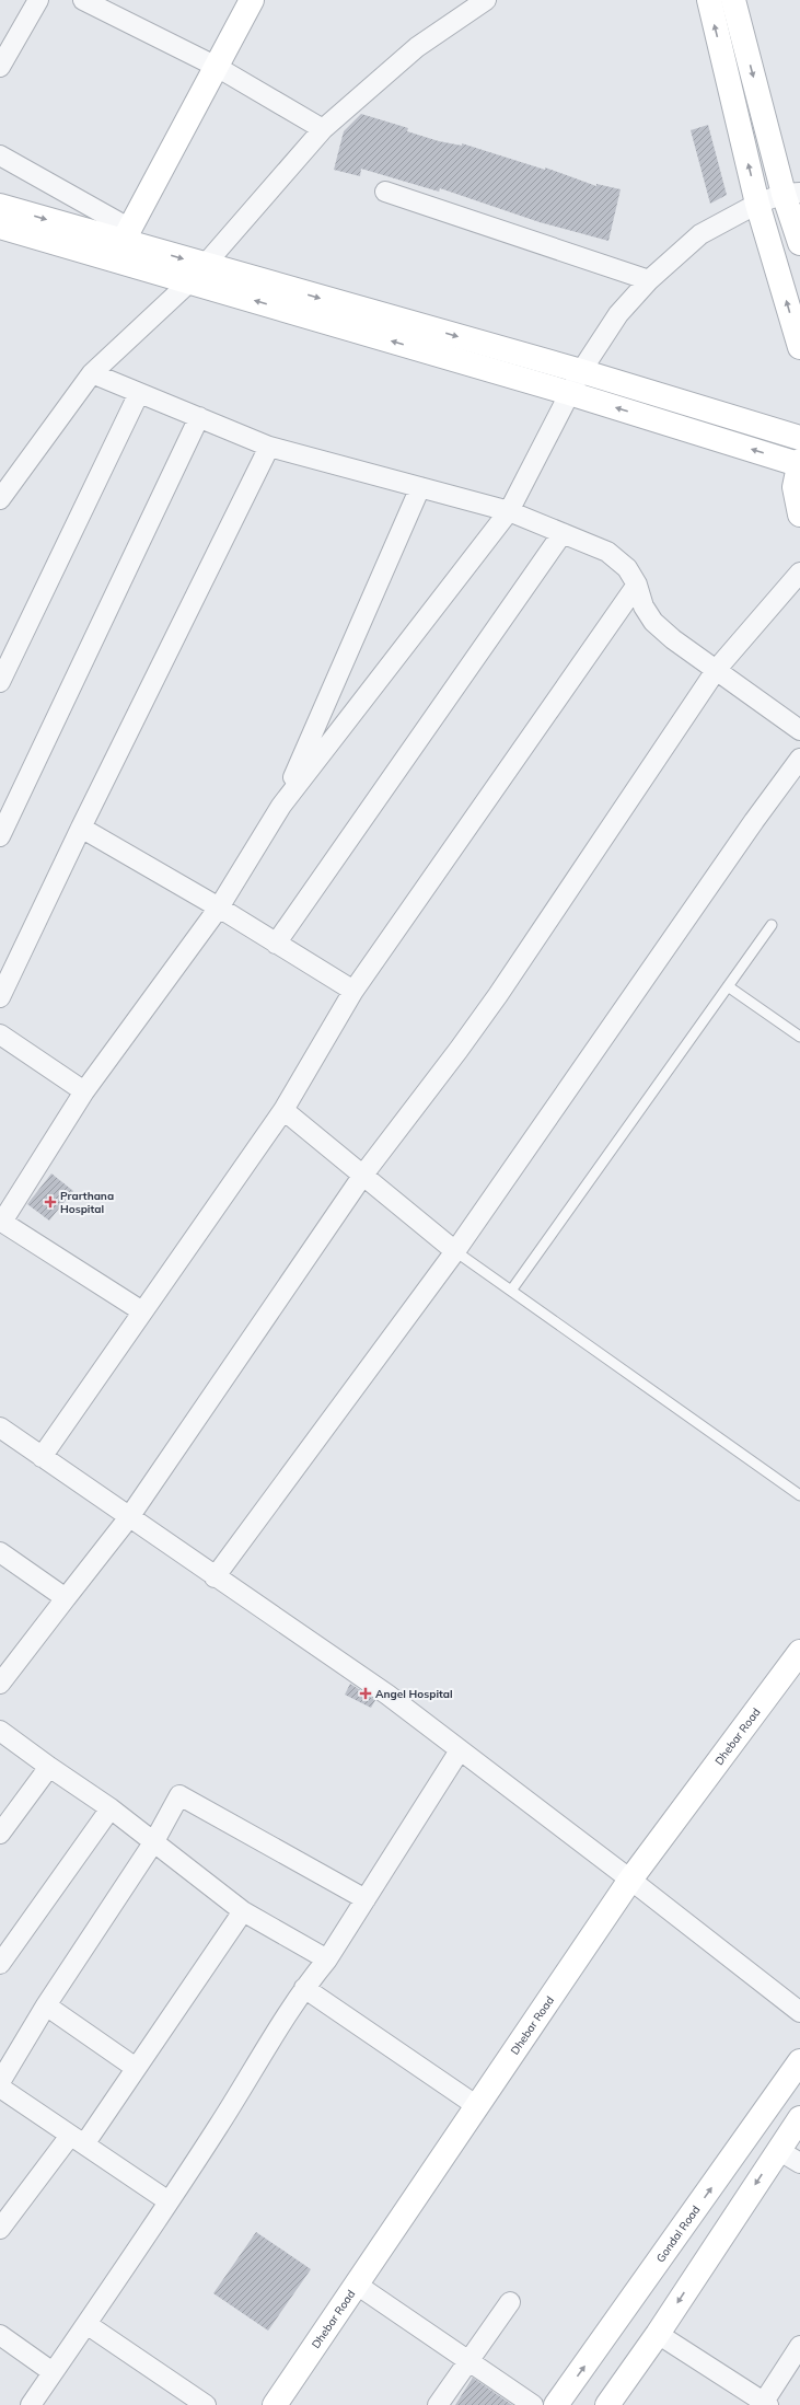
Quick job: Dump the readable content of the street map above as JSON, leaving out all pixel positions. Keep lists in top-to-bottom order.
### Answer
{
  "streets": {
    "main road": ["Dhebar Road", "Gondal Road"]
  },
  "places": {
    "health": ["Prarthana Hospital", "Angel Hospital"]
  }
}
